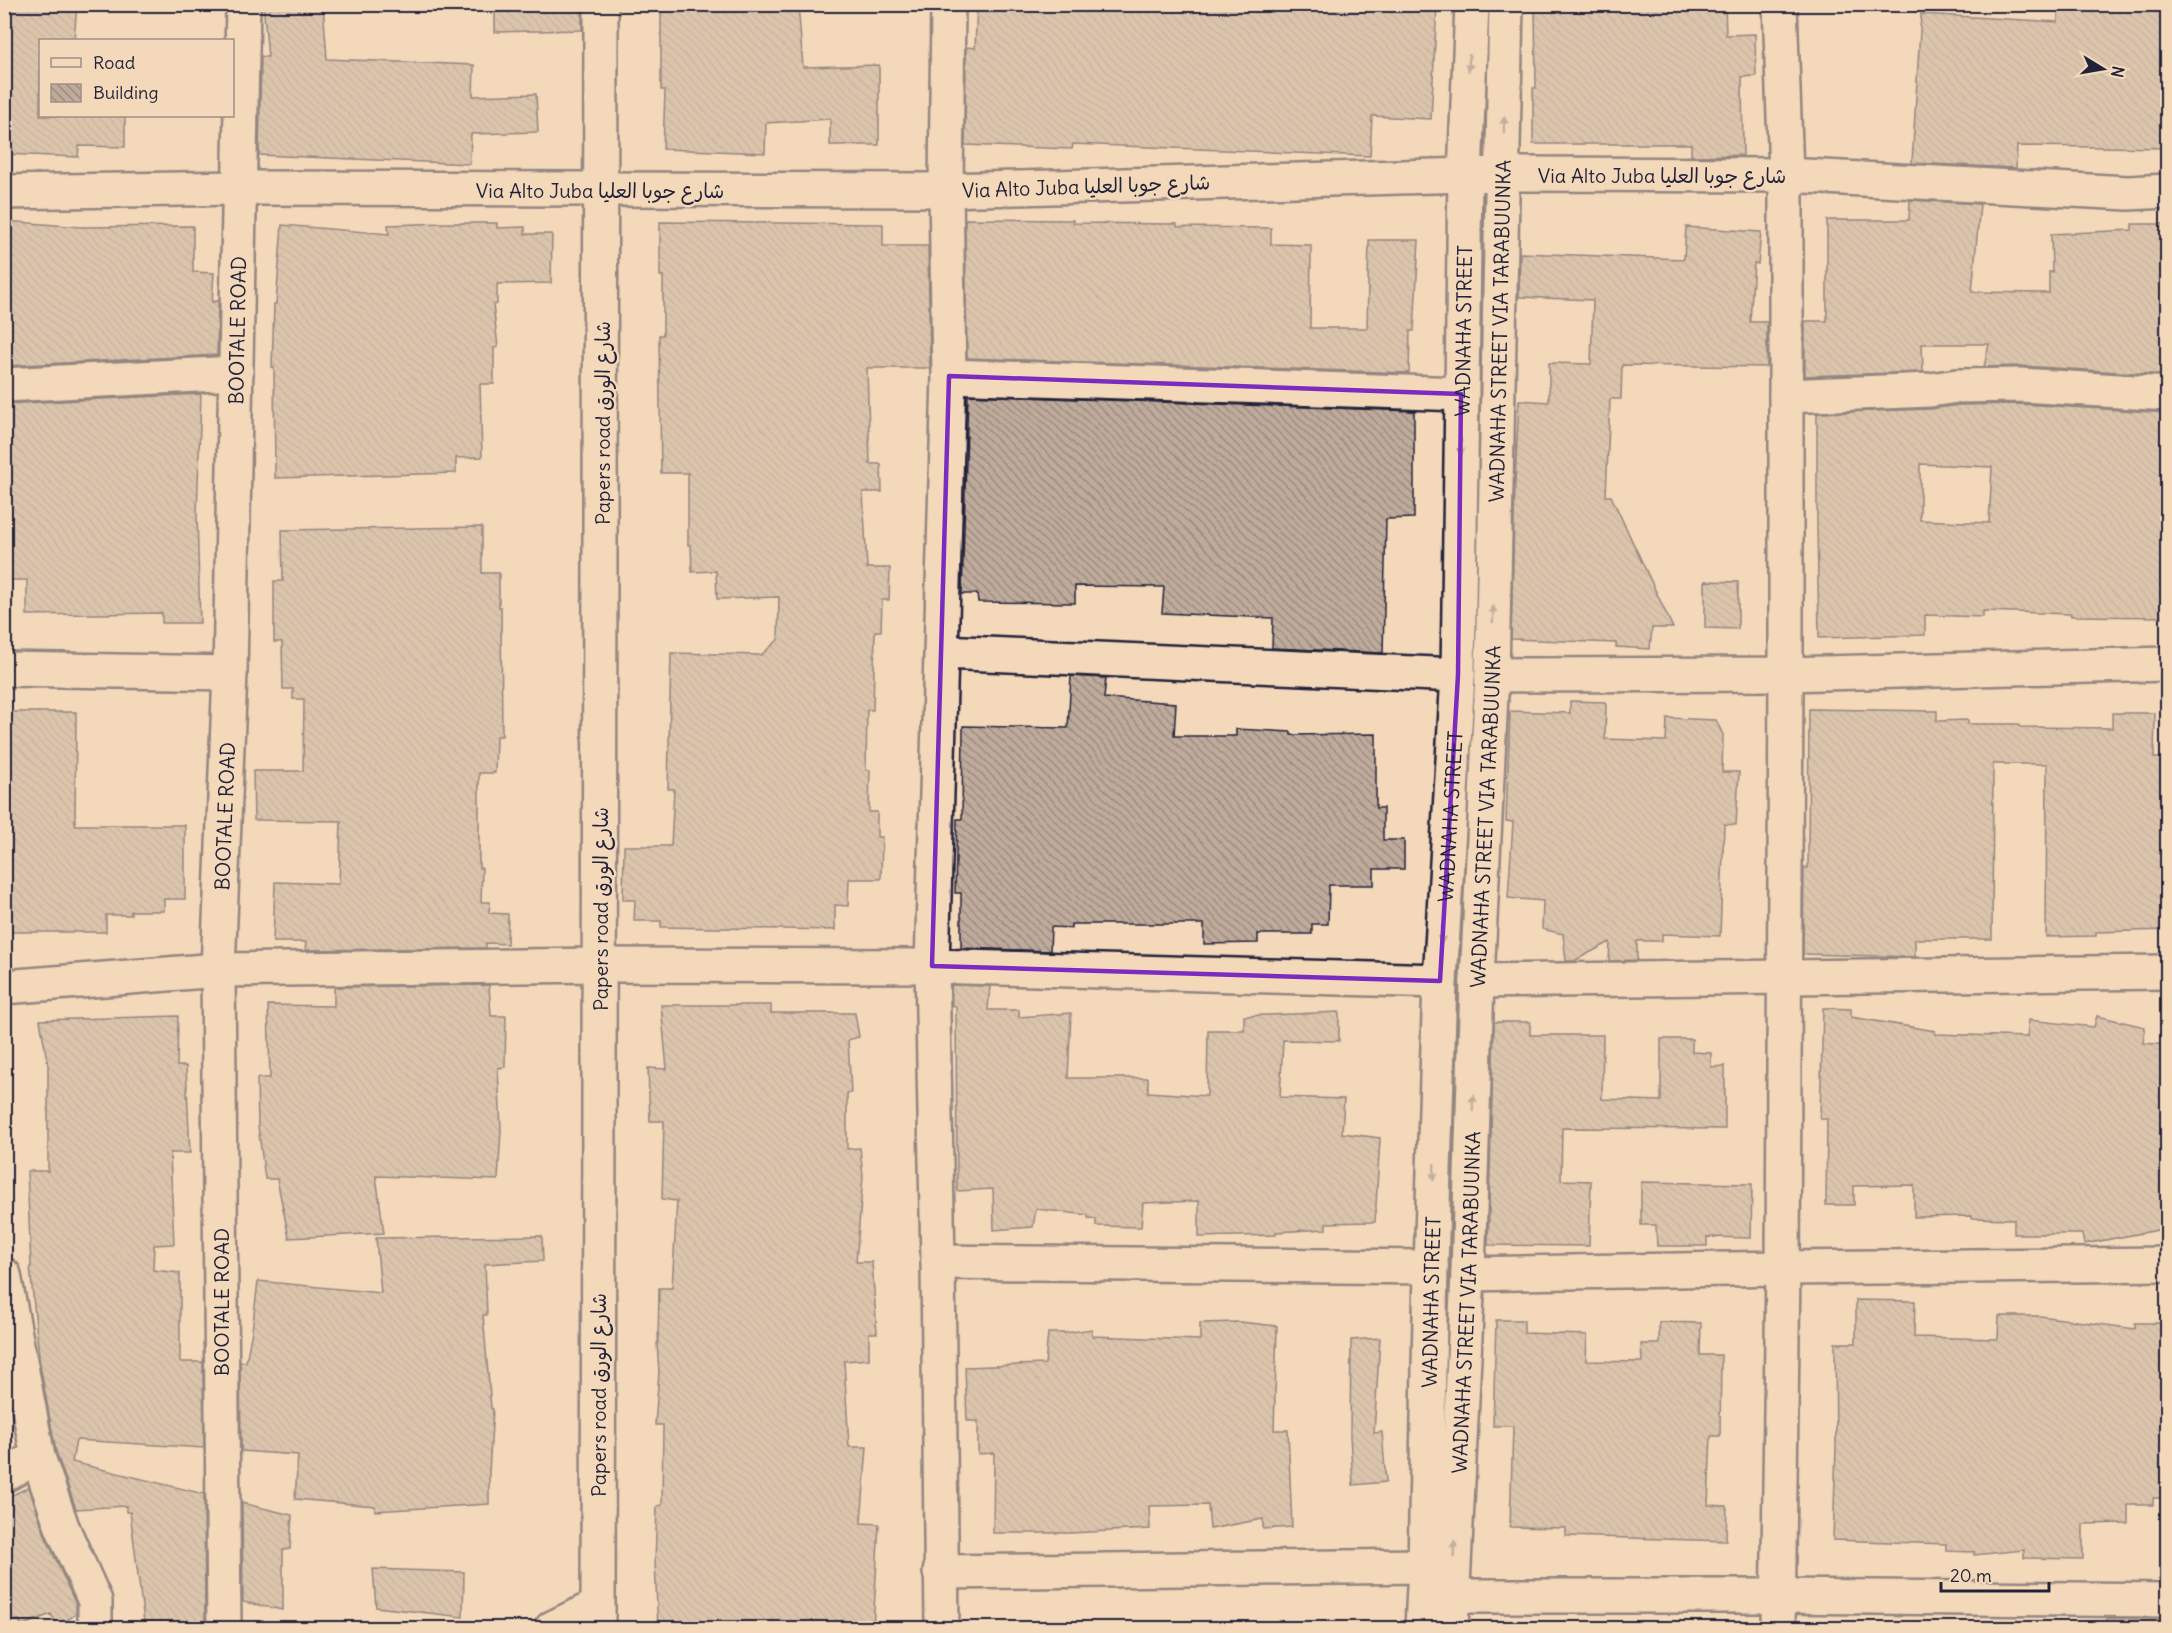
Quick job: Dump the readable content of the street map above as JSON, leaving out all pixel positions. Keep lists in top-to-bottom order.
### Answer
{
  "streets": {
    "street": [
      "Via Alto Juba شارع جوبا العليا",
      "BOOTALE ROAD",
      "WADNAHA STREET",
      "WADNAHA STREET VIA TARABUUNKA",
      "Papers road شارع الورق"
    ]
  },
  "crossings": [
    ["Via Alto Juba شارع جوبا العليا", "BOOTALE ROAD"],
    ["Via Alto Juba شارع جوبا العليا", "WADNAHA STREET"],
    ["Via Alto Juba شارع جوبا العليا", "WADNAHA STREET VIA TARABUUNKA"],
    ["Via Alto Juba شارع جوبا العليا", "Papers road شارع الورق"]
  ],
  "one_way": ["WADNAHA STREET"],
  "legend": ["Road", "Building"],
  "scale_bar": "20 m",
  "north": "right"
}
